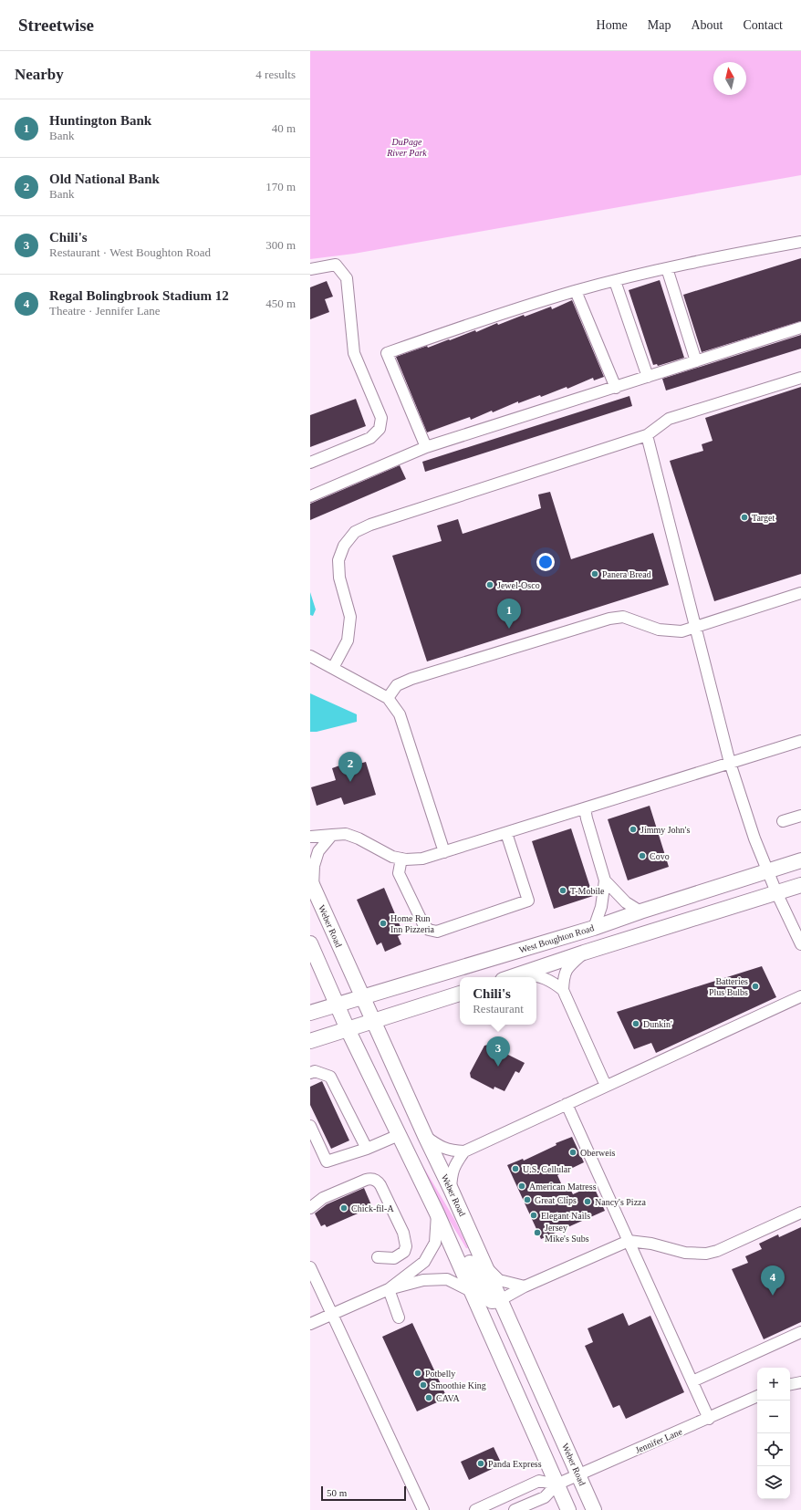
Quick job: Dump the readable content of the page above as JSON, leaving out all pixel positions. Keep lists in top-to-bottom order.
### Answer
{
  "streets": {
    "main road": ["Weber Road", "West Boughton Road"],
    "street": ["Jennifer Lane"]
  },
  "crossings": [
    ["Weber Road", "West Boughton Road"],
    ["Weber Road", "Jennifer Lane"]
  ],
  "parks": ["DuPage River Park"],
  "places": [
    "Target",
    "Panera Bread",
    "Jewel-Osco",
    "Jimmy John's",
    "Covo",
    "T-Mobile",
    "Home Run Inn Pizzeria",
    "Batteries Plus Bulbs",
    "Dunkin'",
    "Oberweis",
    "U.S. Cellular",
    "American Matress",
    "Great Clips",
    "Nancy's Pizza",
    "Chick-fil-A",
    "Elegant Nails",
    "Jersey Mike's Subs",
    "Potbelly",
    "Smoothie King",
    "CAVA",
    "Panda Express"
  ],
  "scale_bar": "50 m",
  "north": "top",
  "page": {
    "header": "Streetwise",
    "nav": [
      "Home",
      "Map",
      "About",
      "Contact"
    ],
    "heading": ["Nearby", "4 results"],
    "list": [
      {
        "mark": "1",
        "name": "Huntington Bank",
        "note": "Bank",
        "value": "40 m"
      },
      {
        "mark": "2",
        "name": "Old National Bank",
        "note": "Bank",
        "value": "170 m"
      },
      {
        "mark": "3",
        "name": "Chili's",
        "note": "Restaurant · West Boughton Road",
        "value": "300 m"
      },
      {
        "mark": "4",
        "name": "Regal Bolingbrook Stadium 12",
        "note": "Theatre · Jennifer Lane",
        "value": "450 m"
      }
    ],
    "pins": [
      "1",
      "2",
      "3",
      "4"
    ],
    "popup": ["Chili's", "Restaurant"],
    "map_buttons": ["+", "−"],
    "scale": "50 m"
  }
}
